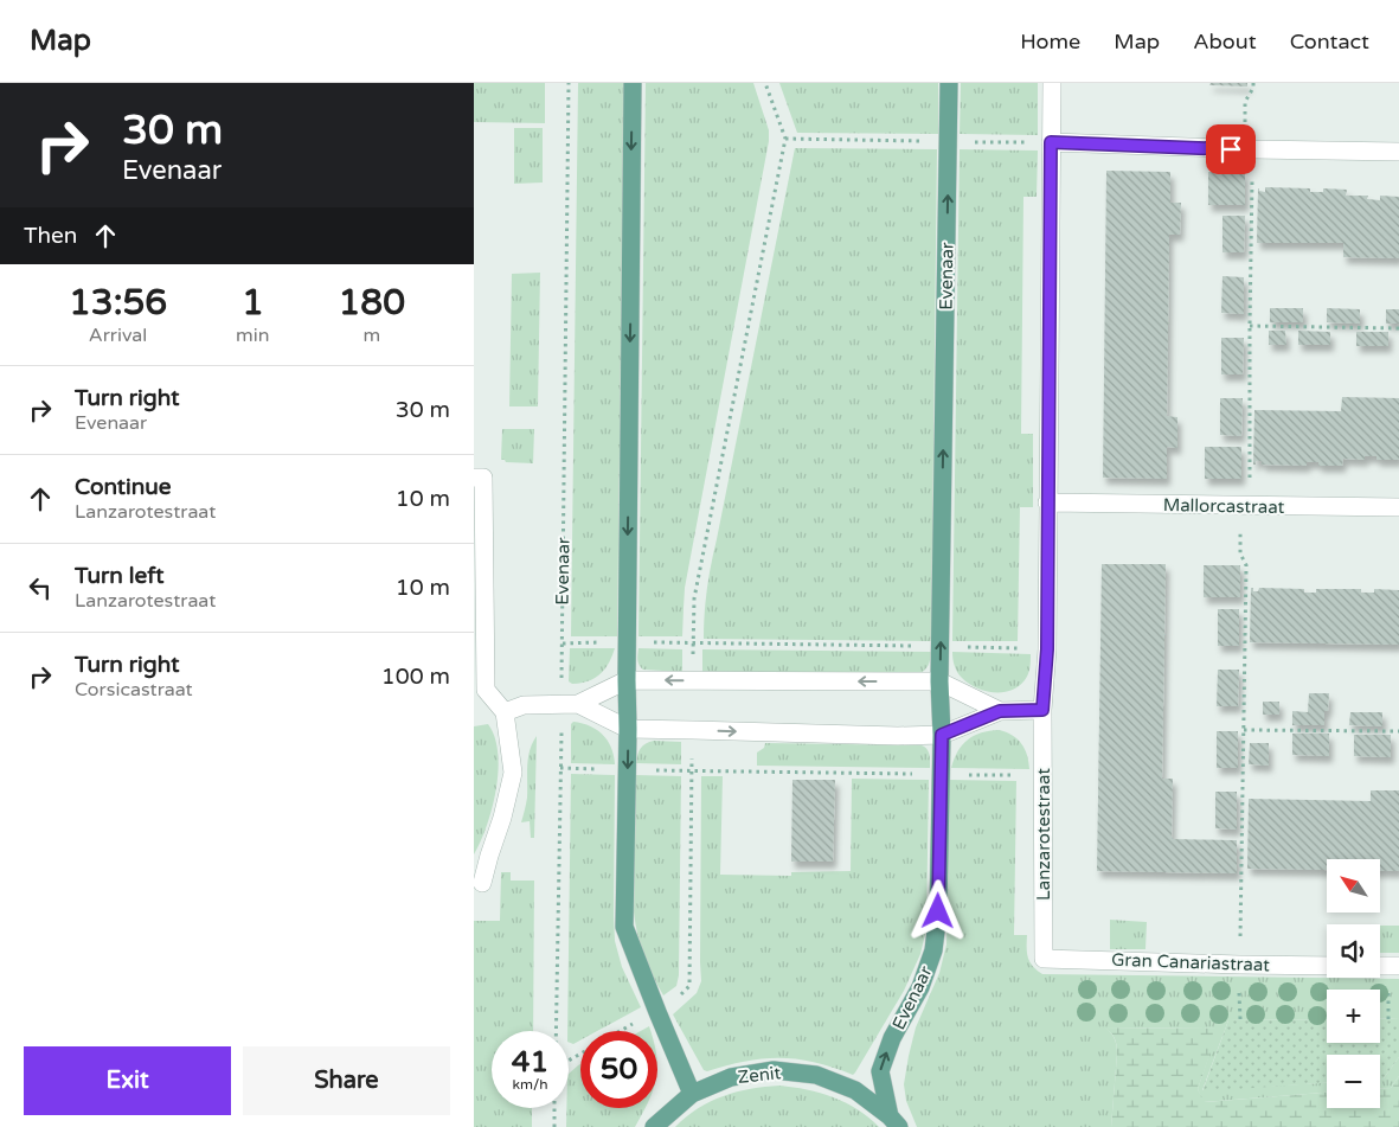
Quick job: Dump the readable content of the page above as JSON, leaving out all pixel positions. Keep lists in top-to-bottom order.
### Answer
{
  "streets": {
    "main road": ["Evenaar", "Zenit"],
    "street": ["Mallorcastraat", "Lanzarotestraat", "Gran Canariastraat"]
  },
  "crossings": [
    ["Evenaar", "Zenit"],
    ["Mallorcastraat", "Lanzarotestraat"],
    ["Lanzarotestraat", "Gran Canariastraat"]
  ],
  "one_way": ["Evenaar"],
  "north": "top left",
  "page": {
    "header": "Map",
    "nav": [
      "Home",
      "Map",
      "About",
      "Contact"
    ],
    "turn": ["30 m", "Evenaar"],
    "then": "Then",
    "eta": [
      "13:56",
      "Arrival",
      "1",
      "min",
      "180",
      "m"
    ],
    "list": [
      {
        "name": "Turn right",
        "note": "Evenaar",
        "value": "30 m"
      },
      {
        "name": "Continue",
        "note": "Lanzarotestraat",
        "value": "10 m"
      },
      {
        "name": "Turn left",
        "note": "Lanzarotestraat",
        "value": "10 m"
      },
      {
        "name": "Turn right",
        "note": "Corsicastraat",
        "value": "100 m"
      }
    ],
    "map_buttons": ["+", "−"],
    "speed": "41 km/h",
    "limit": "50",
    "buttons": ["Exit", "Share"]
  }
}
